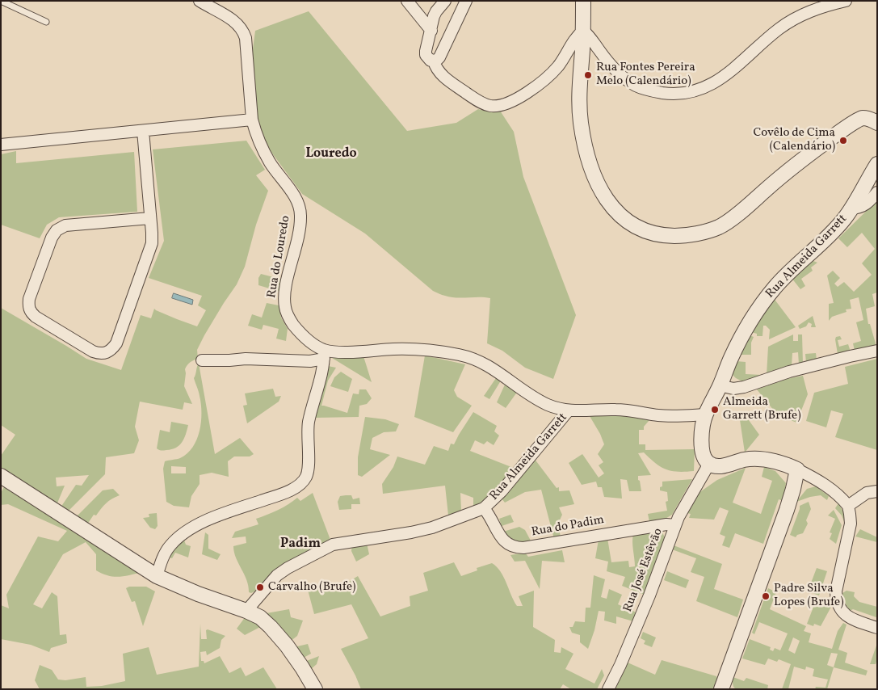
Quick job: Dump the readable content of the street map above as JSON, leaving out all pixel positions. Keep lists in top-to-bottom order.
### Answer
{
  "streets": {
    "street": [
      "Rua do Louredo",
      "Rua Almeida Garrett",
      "Rua do Padim",
      "Rua José Estêvão"
    ]
  },
  "crossings": [
    ["Rua do Louredo", "Rua Almeida Garrett"],
    ["Rua Almeida Garrett", "Rua do Padim"],
    ["Rua do Padim", "Rua José Estêvão"]
  ],
  "districts": ["Louredo", "Padim"],
  "places": [
    "Rua Fontes Pereira Melo (Calendário)",
    "Covêlo de Cima (Calendário)",
    "Almeida Garrett (Brufe)",
    "Carvalho (Brufe)",
    "Padre Silva Lopes (Brufe)"
  ]
}
